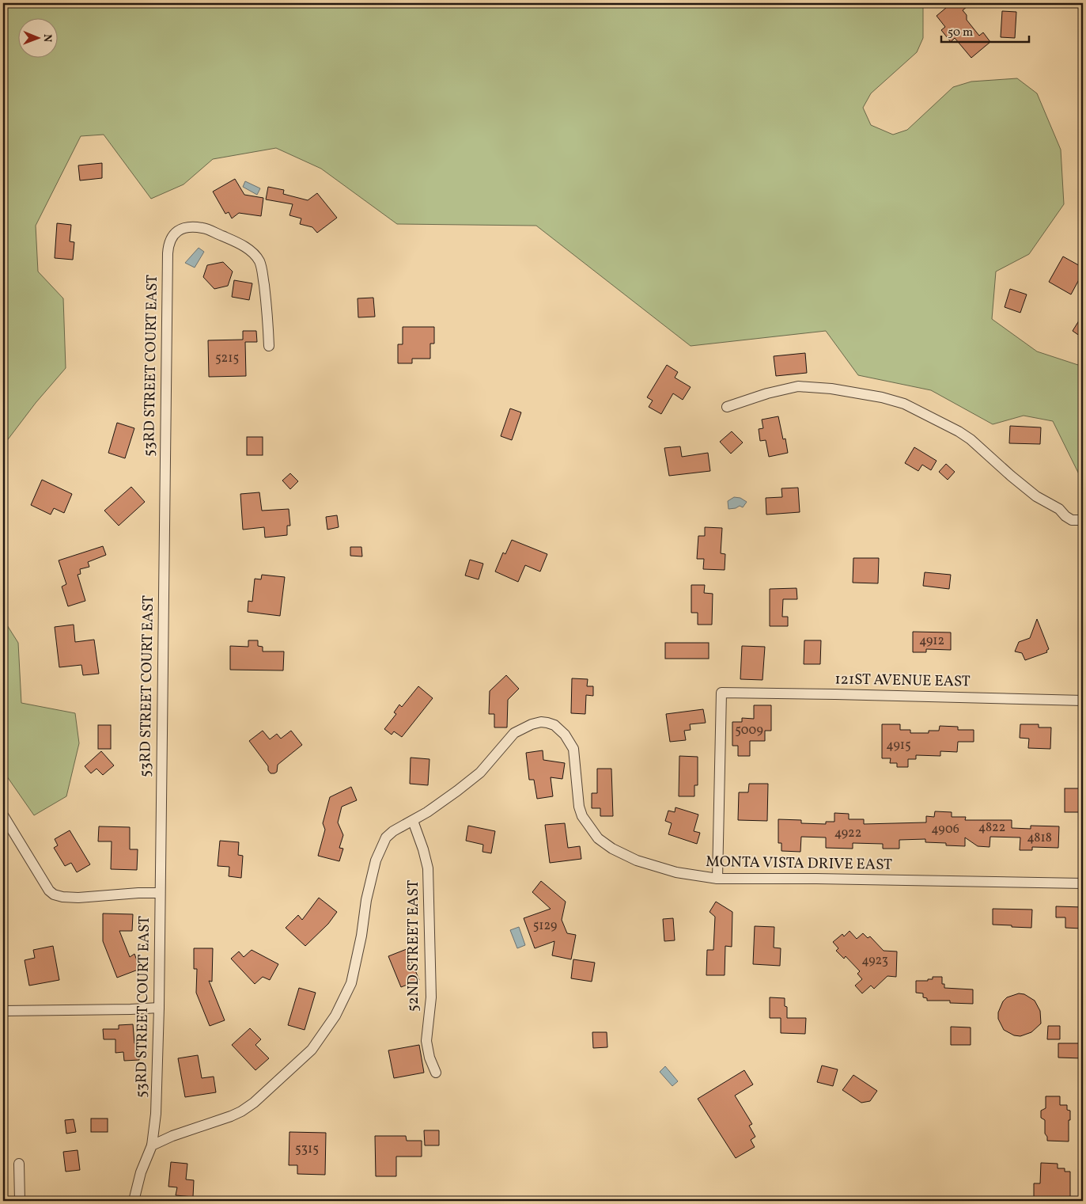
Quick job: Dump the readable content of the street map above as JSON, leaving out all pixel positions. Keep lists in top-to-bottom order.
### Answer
{
  "streets": {
    "street": [
      "53RD STREET COURT EAST",
      "121ST AVENUE EAST",
      "MONTA VISTA DRIVE EAST",
      "52ND STREET EAST"
    ]
  },
  "crossings": [
    ["53RD STREET COURT EAST", "MONTA VISTA DRIVE EAST"],
    ["121ST AVENUE EAST", "MONTA VISTA DRIVE EAST"],
    ["MONTA VISTA DRIVE EAST", "52ND STREET EAST"]
  ],
  "house_numbers": [
    "5215",
    "4912",
    "5009",
    "4915",
    "4822",
    "4906",
    "4922",
    "4818",
    "5129",
    "4923",
    "5315"
  ],
  "scale_bar": "50 m",
  "north": "right"
}
